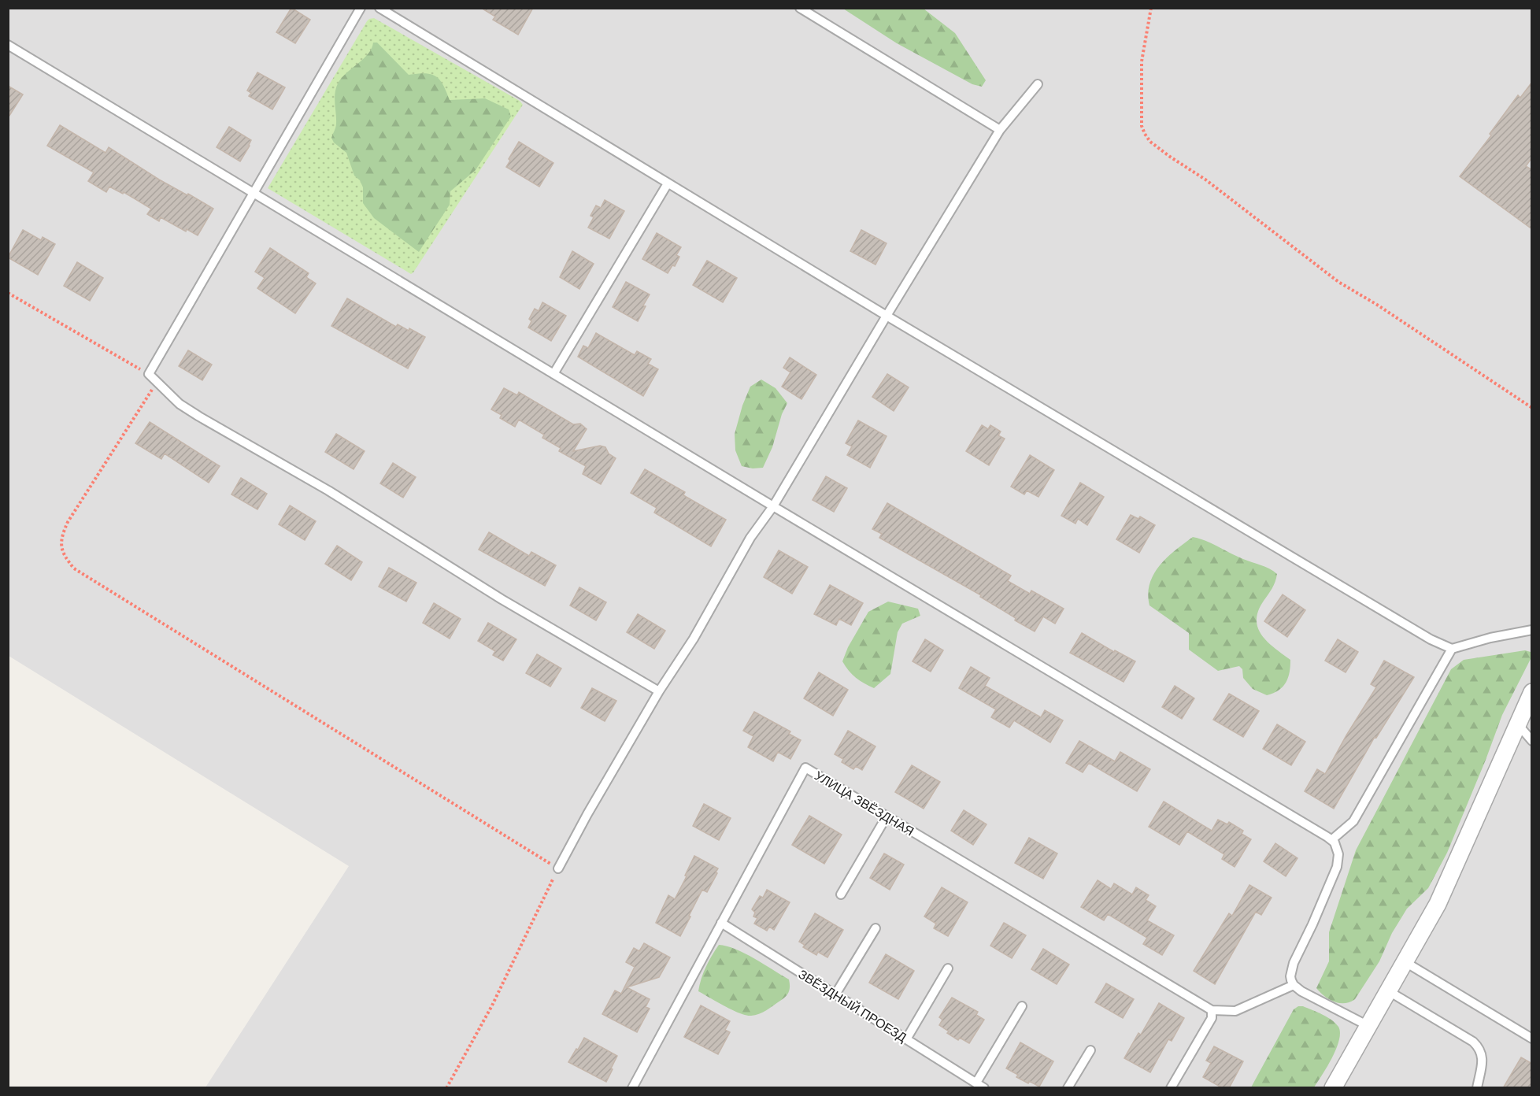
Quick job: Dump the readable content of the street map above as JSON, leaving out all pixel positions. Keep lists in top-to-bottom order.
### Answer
{
  "streets": {
    "lane": ["УЛИЦА ЗВЁЗДНАЯ", "ЗВЁЗДНЫЙ ПРОЕЗД"]
  },
  "crossings": [
    ["УЛИЦА ЗВЁЗДНАЯ", "ЗВЁЗДНЫЙ ПРОЕЗД"]
  ]
}
